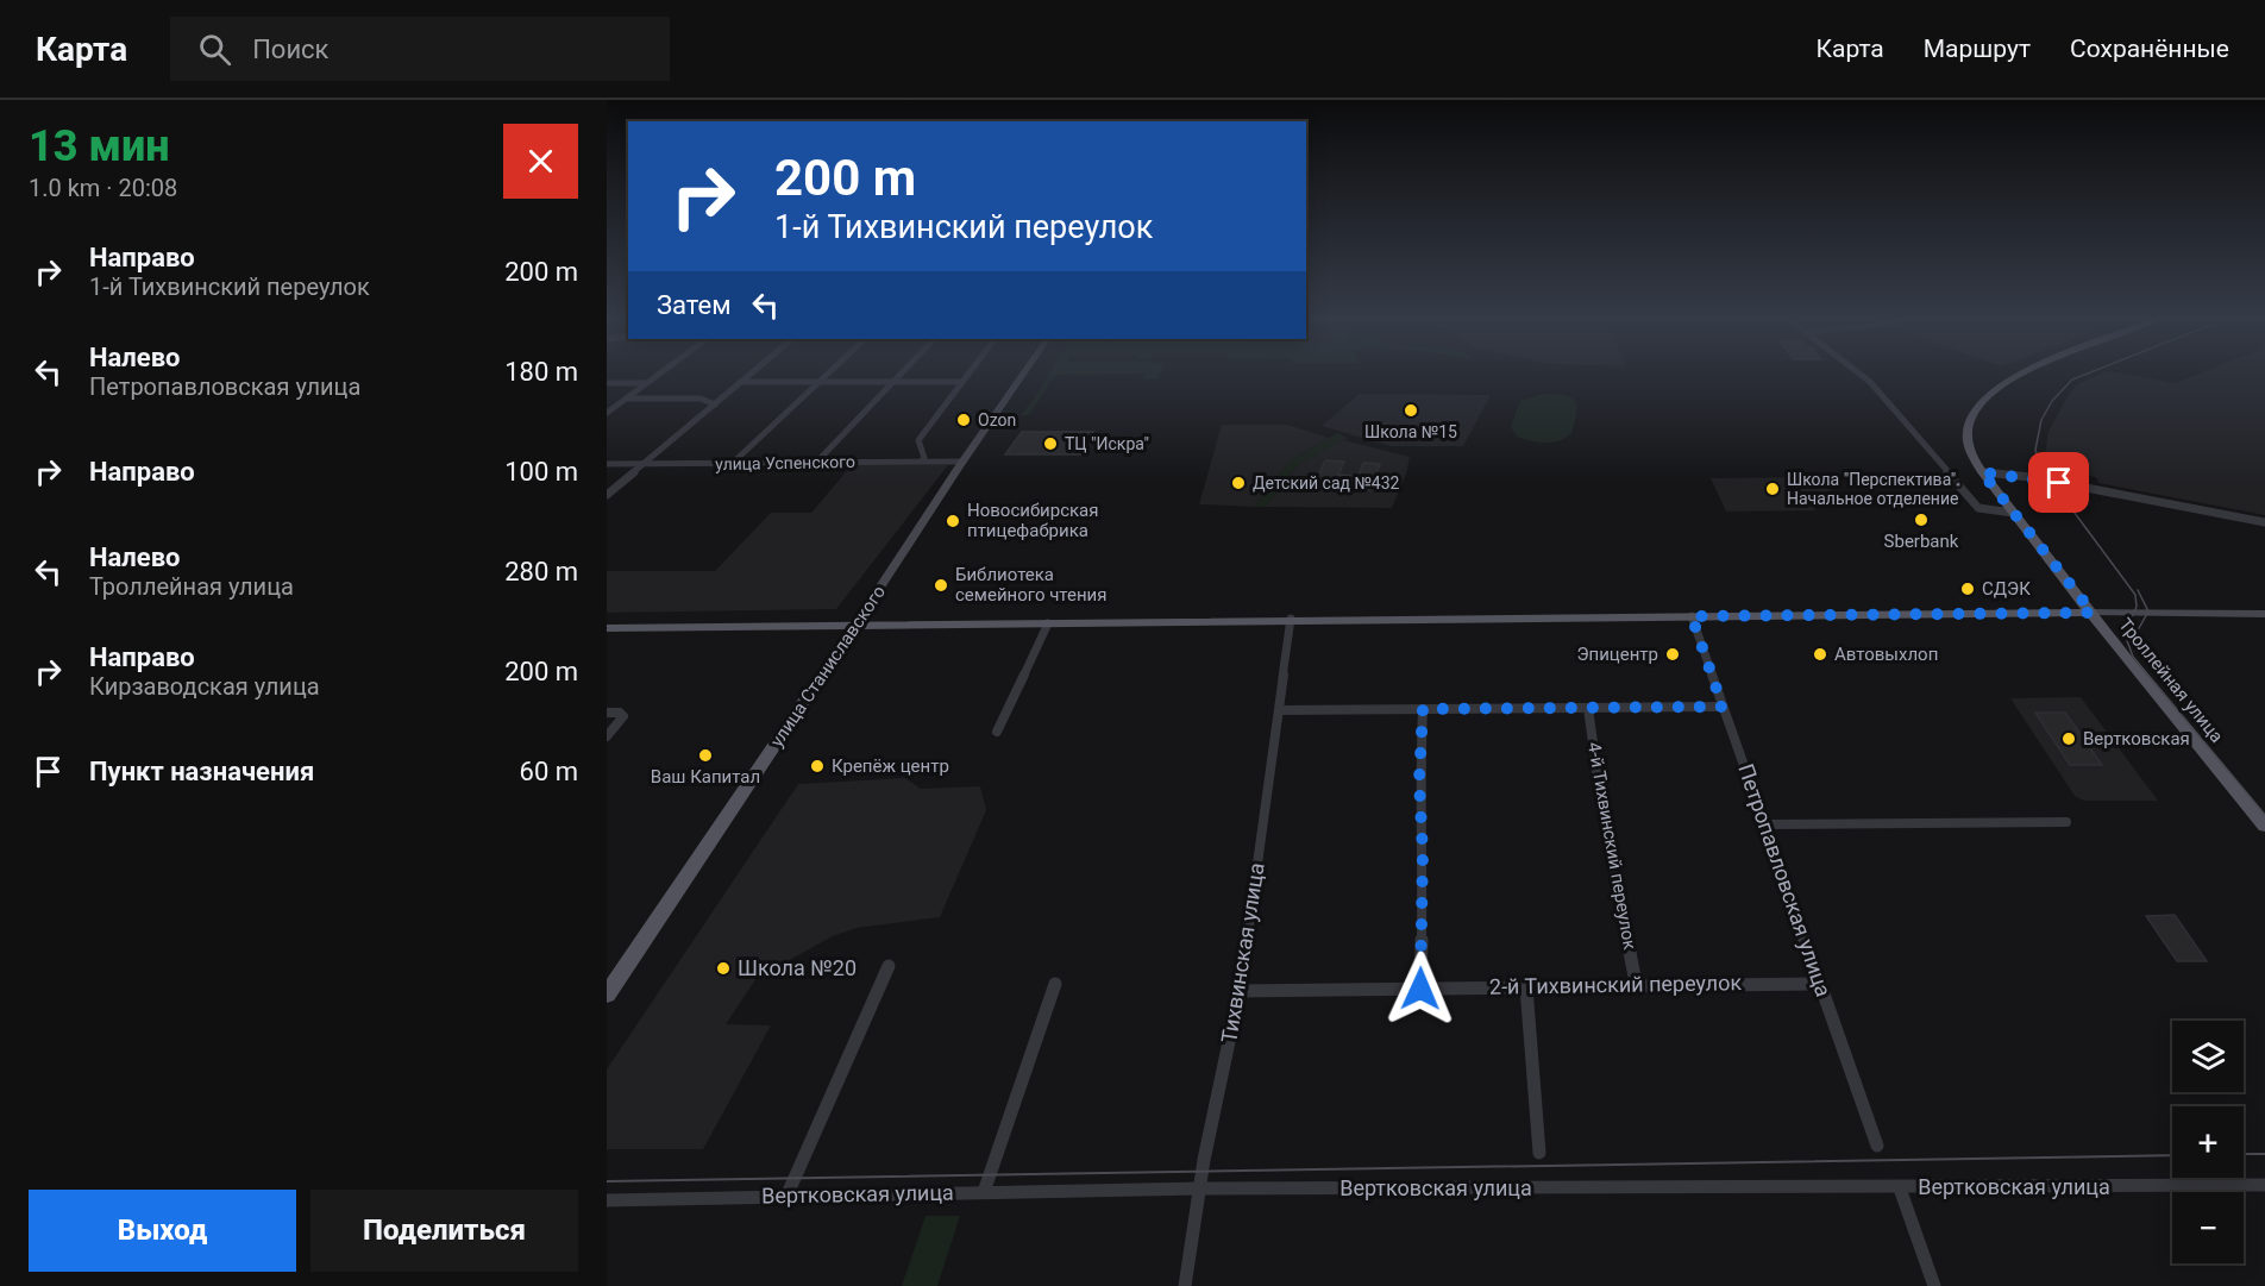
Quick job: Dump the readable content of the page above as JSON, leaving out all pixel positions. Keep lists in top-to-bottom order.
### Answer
{
  "streets": {
    "main road": ["улица Станиславского", "Троллейная улица"],
    "street": [
      "улица Успенского",
      "4-й Тихвинский переулок",
      "Петропавловская улица",
      "Тихвинская улица",
      "2-й Тихвинский переулок",
      "Вертковская улица"
    ]
  },
  "crossings": [
    ["улица Успенского", "улица Станиславского"],
    ["4-й Тихвинский переулок", "2-й Тихвинский переулок"],
    ["Петропавловская улица", "2-й Тихвинский переулок"],
    ["Тихвинская улица", "2-й Тихвинский переулок"],
    ["Тихвинская улица", "Вертковская улица"]
  ],
  "places": [
    "Школа №15",
    "Ozon",
    "ТЦ \"Искра\"",
    "Детский сад №432",
    "Школа \"Перспектива\". Начальное отделение",
    "Sberbank",
    "Новосибирская птицефабрика",
    "Библиотека семейного чтения",
    "СДЭК",
    "Эпицентр",
    "Автовыхлоп",
    "Вертковская",
    "Ваш Капитал",
    "Крепёж центр",
    "Школа №20"
  ],
  "page": {
    "header": "Карта",
    "search": "Поиск",
    "nav": ["Карта", "Маршрут", "Сохранённые"],
    "heading": ["13 мин", "1.0 km · 20:08"],
    "turn": ["200 m", "1-й Тихвинский переулок"],
    "list": [
      {
        "name": "Направо",
        "note": "1-й Тихвинский переулок",
        "value": "200 m"
      },
      {
        "name": "Налево",
        "note": "Петропавловская улица",
        "value": "180 m"
      },
      {
        "name": "Направо",
        "value": "100 m"
      },
      {
        "name": "Налево",
        "note": "Троллейная улица",
        "value": "280 m"
      },
      {
        "name": "Направо",
        "note": "Кирзаводская улица",
        "value": "200 m"
      },
      {
        "name": "Пункт назначения",
        "value": "60 m"
      }
    ],
    "then": "Затем",
    "map_buttons": ["+", "−"],
    "buttons": ["Выход", "Поделиться"]
  }
}
